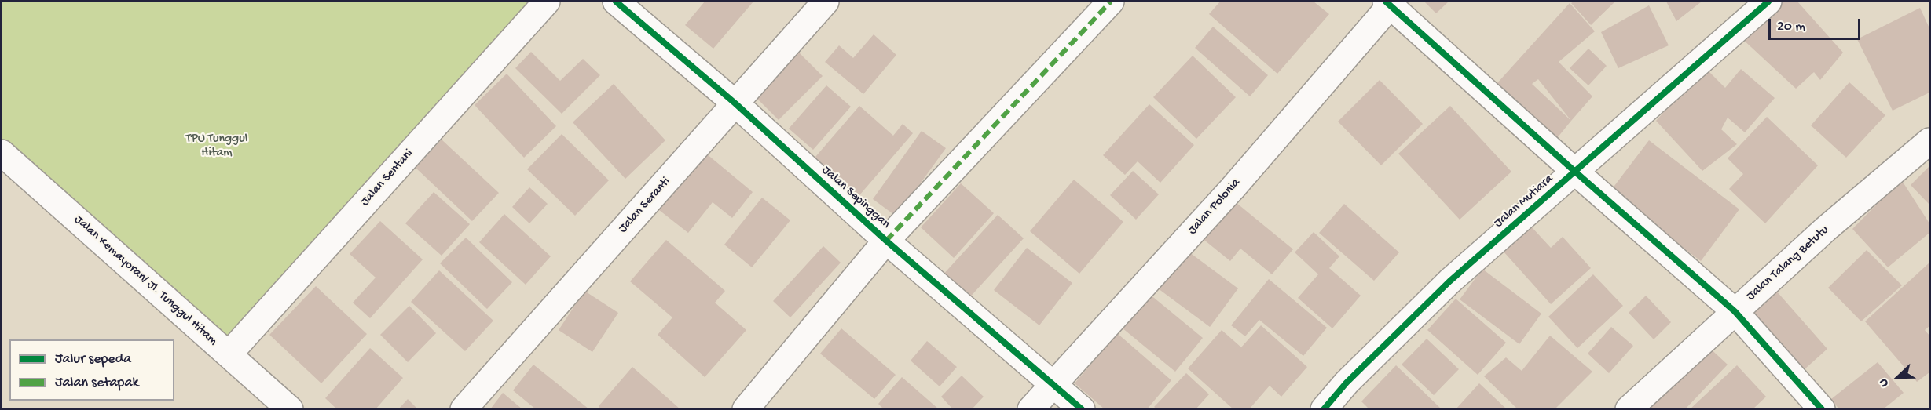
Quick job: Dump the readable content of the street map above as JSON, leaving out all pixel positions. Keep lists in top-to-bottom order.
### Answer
{
  "streets": {
    "street": [
      "Jalan Sentani",
      "Jalan Sepinggan",
      "Jalan Mutiara",
      "Jalan Seranti",
      "Jalan Polonia",
      "Jalan Talang Betutu",
      "Jalan Kemayoran/ Jl. Tunggul Hitam"
    ]
  },
  "crossings": [
    ["Jalan Sentani", "Jalan Kemayoran/ Jl. Tunggul Hitam"],
    ["Jalan Sepinggan", "Jalan Seranti"],
    ["Jalan Sepinggan", "Jalan Polonia"]
  ],
  "parks": ["TPU Tunggul Hitam"],
  "legend": ["Jalur sepeda", "Jalan setapak"],
  "scale_bar": "20 m",
  "north": "left"
}
